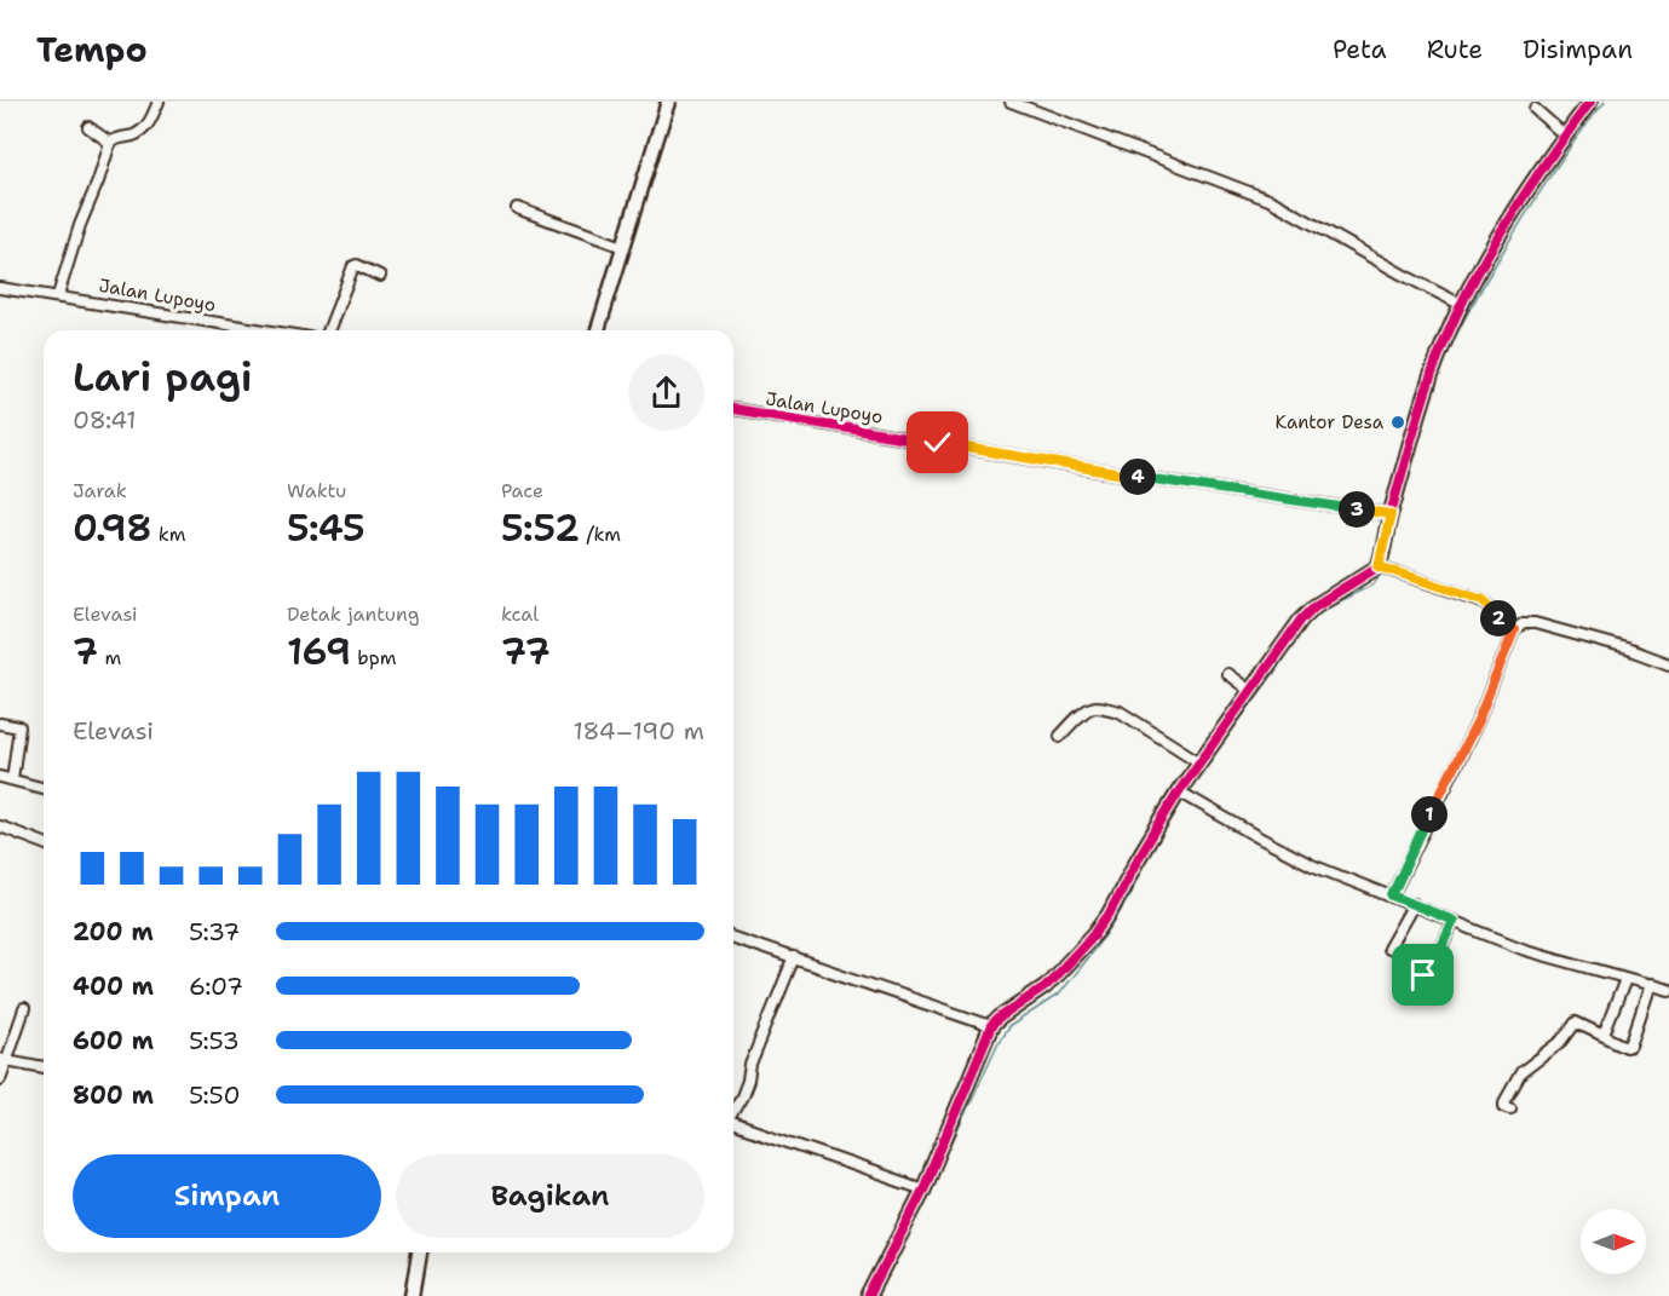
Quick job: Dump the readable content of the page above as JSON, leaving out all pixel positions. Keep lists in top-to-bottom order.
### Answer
{
  "streets": {
    "street": ["Jalan Lupoyo"]
  },
  "places": ["Kantor Desa"],
  "north": "right",
  "page": {
    "header": "Tempo",
    "nav": ["Peta", "Rute", "Disimpan"],
    "heading": ["Lari pagi", "08:41"],
    "stats": [
      ["Jarak", "0.98 km"],
      ["Waktu", "5:45"],
      ["Pace", "5:52 /km"],
      ["Elevasi", "7 m"],
      ["Detak jantung", "169 bpm"],
      ["kcal", "77"]
    ],
    "pins": [
      "4",
      "3",
      "2",
      "1"
    ],
    "chart": ["Elevasi", "184–190 m"],
    "list": [
      {
        "name": "200 m",
        "note": "5:37"
      },
      {
        "name": "400 m",
        "note": "6:07"
      },
      {
        "name": "600 m",
        "note": "5:53"
      },
      {
        "name": "800 m",
        "note": "5:50"
      }
    ],
    "buttons": ["Simpan", "Bagikan"]
  }
}
